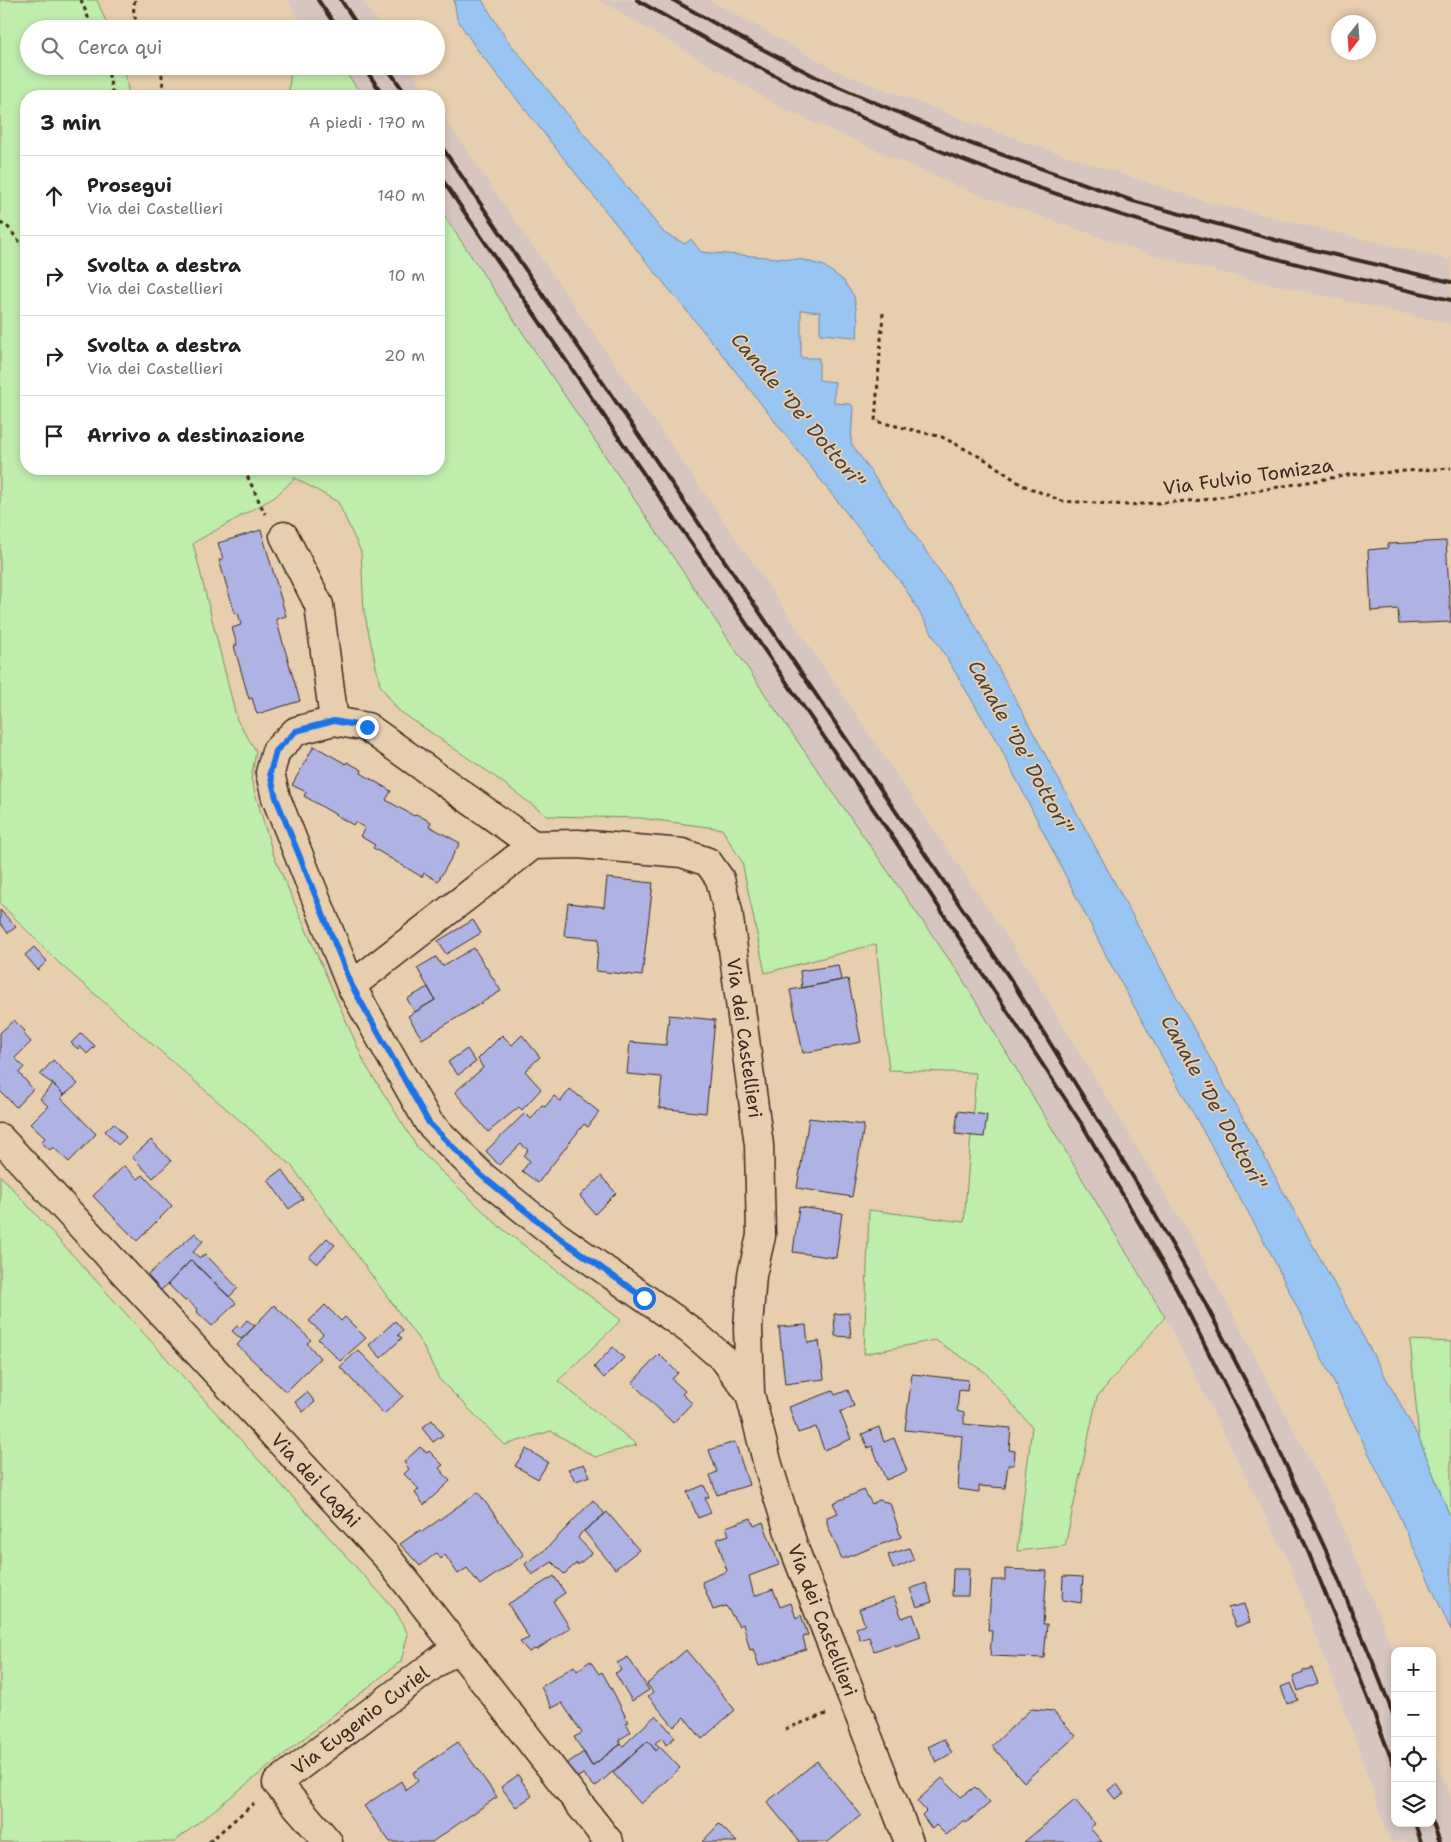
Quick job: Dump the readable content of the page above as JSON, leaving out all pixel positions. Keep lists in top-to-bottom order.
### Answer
{
  "streets": {
    "street": ["Via dei Castellieri", "Via dei Laghi", "Via Eugenio Curiel"],
    "path": ["Via Fulvio Tomizza"]
  },
  "crossings": [
    ["Via dei Laghi", "Via Eugenio Curiel"]
  ],
  "water": ["Canale \"De' Dottori\""],
  "north": "bottom",
  "page": {
    "search": "Cerca qui",
    "heading": ["3 min", "A piedi · 170 m"],
    "list": [
      ["Prosegui", "Via dei Castellieri", "140 m"],
      ["Svolta a destra", "Via dei Castellieri", "10 m"],
      ["Svolta a destra", "Via dei Castellieri", "20 m"],
      "Arrivo a destinazione"
    ],
    "map_buttons": ["+", "−"]
  }
}
